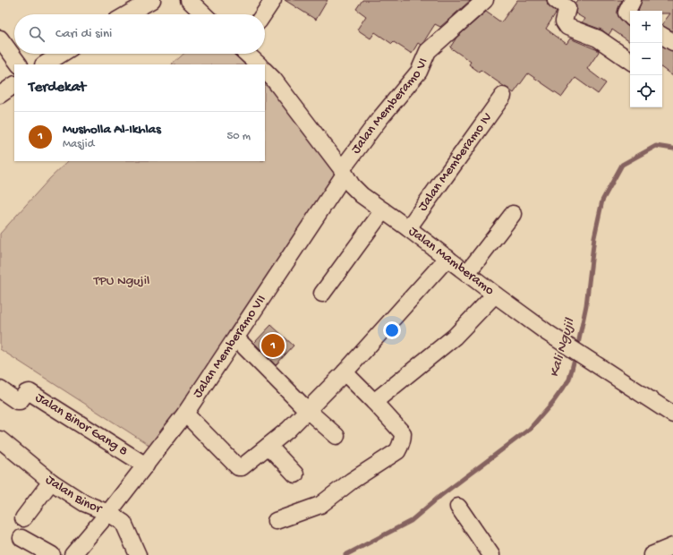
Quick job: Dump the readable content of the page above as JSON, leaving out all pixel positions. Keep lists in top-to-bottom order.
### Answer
{
  "streets": {
    "street": [
      "Jalan Memberamo VI",
      "Jalan Memberamo IV",
      "Jalan Mamberamo",
      "Jalan Memberamo VII",
      "Jalan Binor Gang 8",
      "Jalan Binor"
    ]
  },
  "crossings": [
    ["Jalan Memberamo VI", "Jalan Mamberamo"],
    ["Jalan Memberamo VI", "Jalan Memberamo VII"],
    ["Jalan Memberamo IV", "Jalan Mamberamo"],
    ["Jalan Mamberamo", "Jalan Memberamo VII"],
    ["Jalan Memberamo VII", "Jalan Binor Gang 8"],
    ["Jalan Memberamo VII", "Jalan Binor"]
  ],
  "water": ["Kali Ngujil"],
  "parks": ["TPU Ngujil"],
  "page": {
    "map_buttons": ["+", "−"],
    "search": "Cari di sini",
    "heading": "Terdekat",
    "list": [
      {
        "mark": "1",
        "name": "Musholla Al-Ikhlas",
        "note": "Masjid",
        "value": "50 m"
      }
    ],
    "pins": "1"
  }
}
